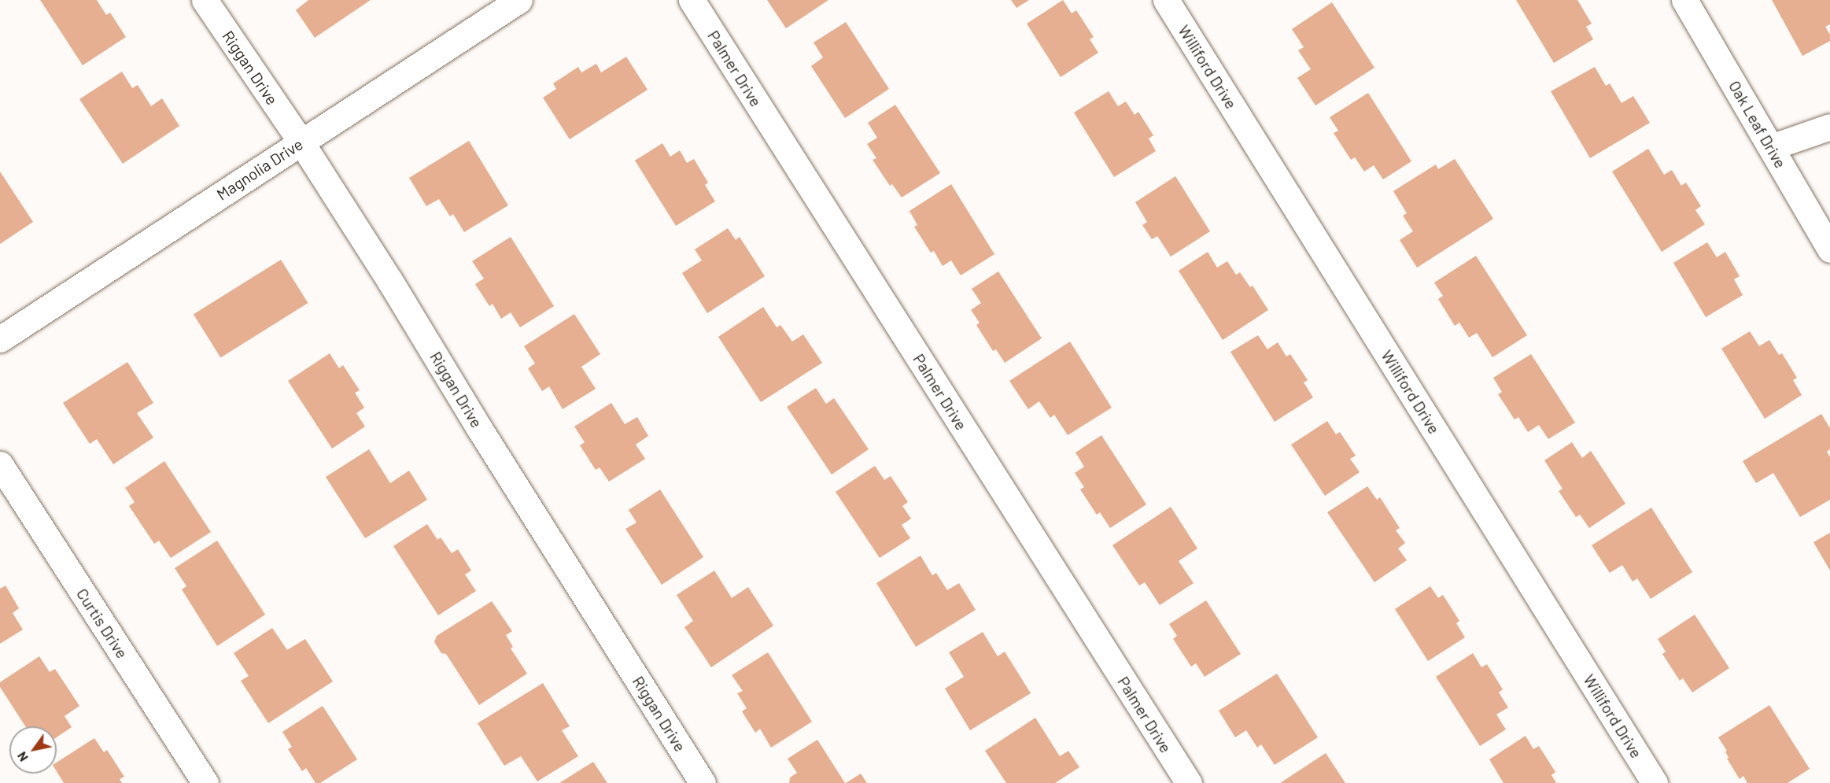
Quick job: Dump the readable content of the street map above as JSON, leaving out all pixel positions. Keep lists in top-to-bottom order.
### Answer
{
  "streets": {
    "street": [
      "Williford Drive",
      "Riggan Drive",
      "Palmer Drive",
      "Oak Leaf Drive",
      "Magnolia Drive",
      "Curtis Drive"
    ]
  },
  "crossings": [
    ["Riggan Drive", "Magnolia Drive"]
  ],
  "north": "bottom left"
}
